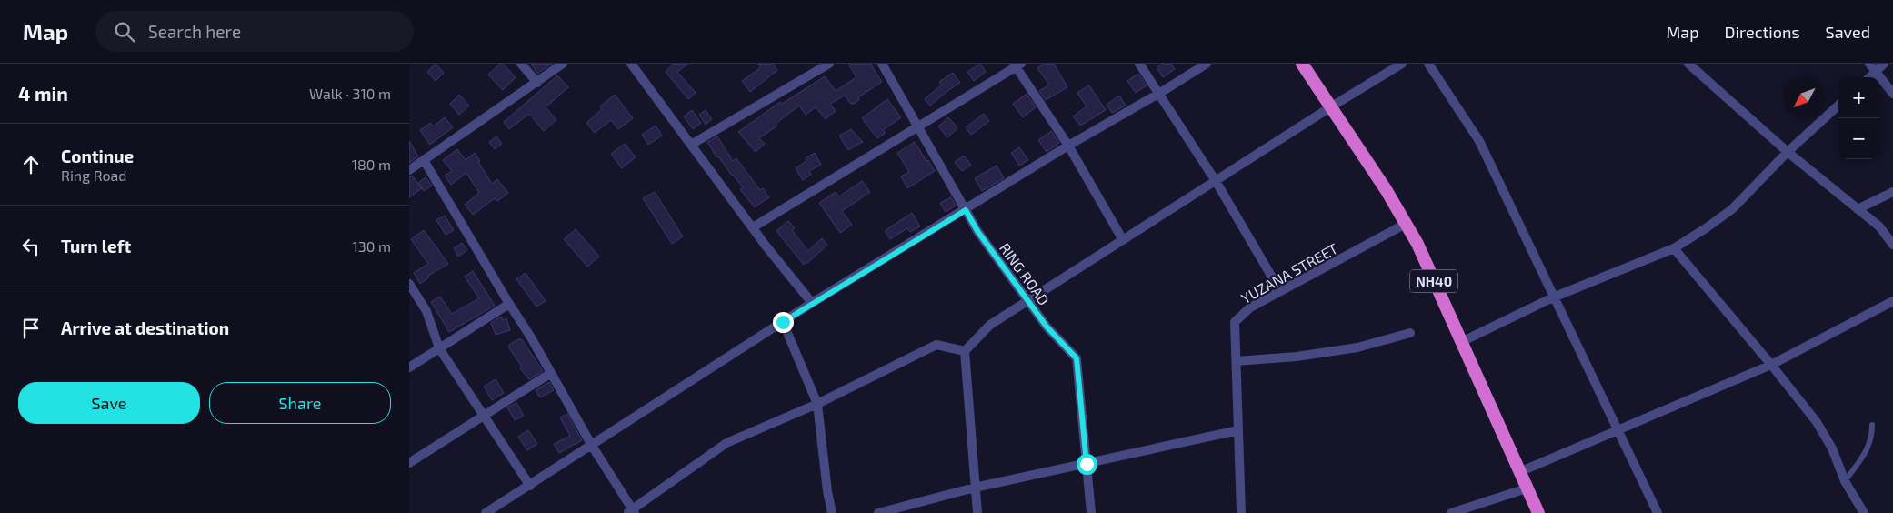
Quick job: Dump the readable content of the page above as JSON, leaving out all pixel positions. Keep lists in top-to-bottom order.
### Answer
{
  "streets": {
    "highway": ["NH40"],
    "street": ["YUZANA STREET", "RING ROAD"]
  },
  "crossings": [
    ["YUZANA STREET", "NH40"]
  ],
  "north": "bottom left",
  "page": {
    "header": "Map",
    "search": "Search here",
    "nav": ["Map", "Directions", "Saved"],
    "heading": ["4 min", "Walk · 310 m"],
    "map_buttons": ["+", "−"],
    "list": [
      ["Continue", "Ring Road", "180 m"],
      ["Turn left", "130 m"],
      "Arrive at destination"
    ],
    "buttons": ["Save", "Share"]
  }
}
